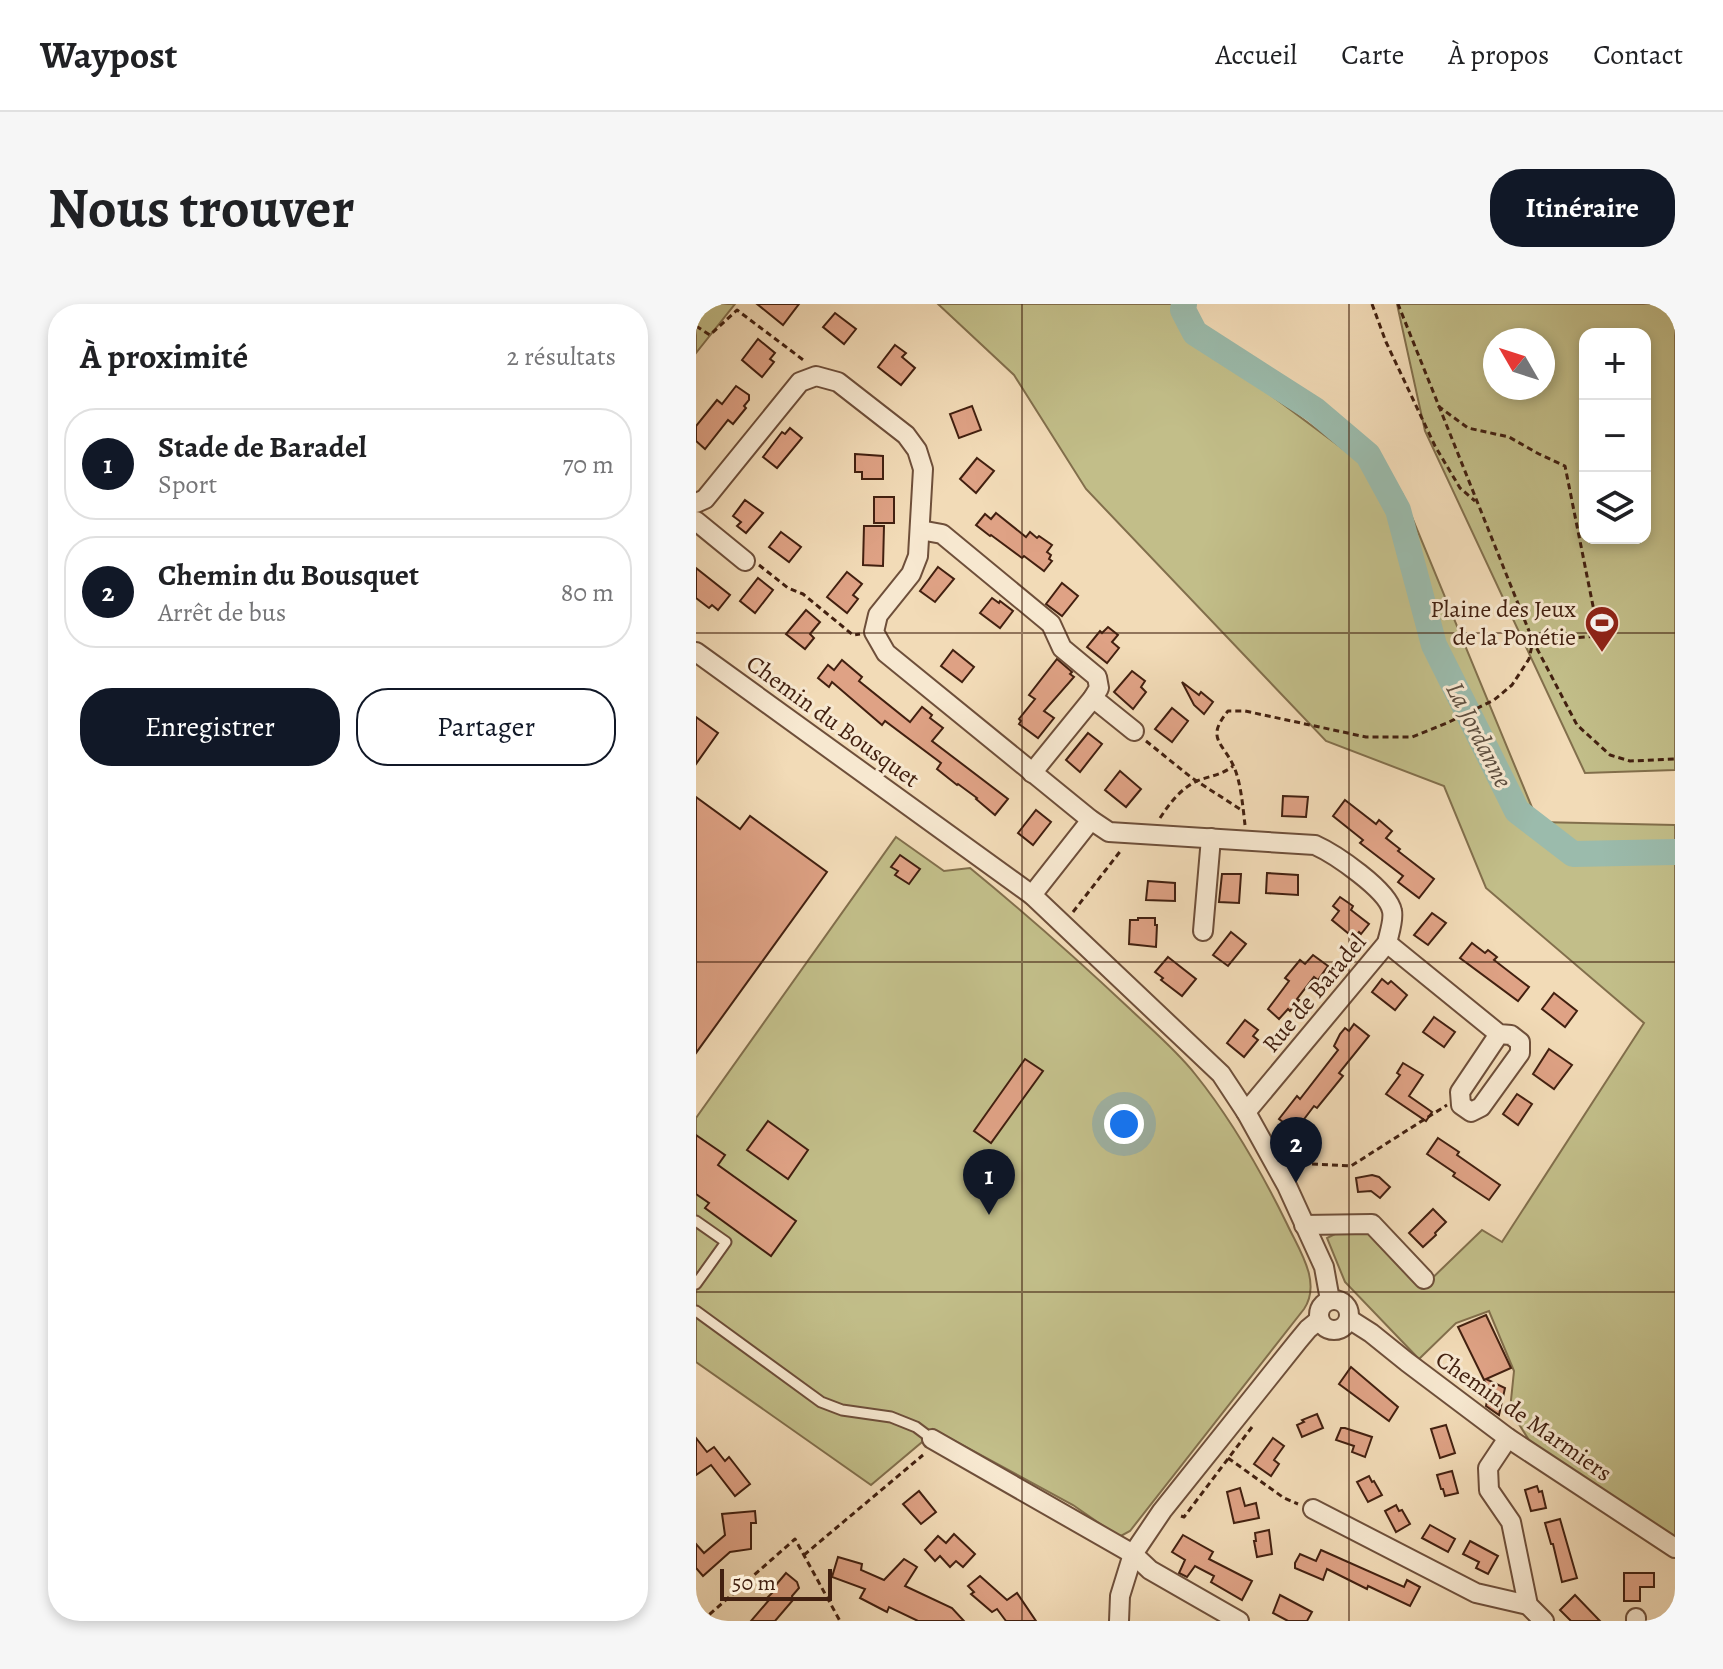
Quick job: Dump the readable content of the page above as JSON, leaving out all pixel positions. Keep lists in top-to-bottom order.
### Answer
{
  "streets": {
    "street": ["Chemin du Bousquet", "Rue de Baradel", "Chemin de Marmiers"]
  },
  "crossings": [
    ["Chemin du Bousquet", "Rue de Baradel"],
    ["Chemin du Bousquet", "Chemin de Marmiers"]
  ],
  "water": ["La Jordanne"],
  "places": {
    "sports": ["Plaine des Jeux de la Ponétie"]
  },
  "scale_bar": "50 m",
  "north": "top left",
  "page": {
    "header": "Waypost",
    "nav": [
      "Accueil",
      "Carte",
      "À propos",
      "Contact"
    ],
    "buttons": [
      "Itinéraire",
      ["Enregistrer", "Partager"]
    ],
    "title": "Nous trouver",
    "heading": ["À proximité", "2 résultats"],
    "map_buttons": ["+", "−"],
    "list": [
      {
        "mark": "1",
        "name": "Stade de Baradel",
        "note": "Sport",
        "value": "70 m"
      },
      {
        "mark": "2",
        "name": "Chemin du Bousquet",
        "note": "Arrêt de bus",
        "value": "80 m"
      }
    ],
    "pins": ["2", "1"],
    "scale": "50 m"
  }
}
